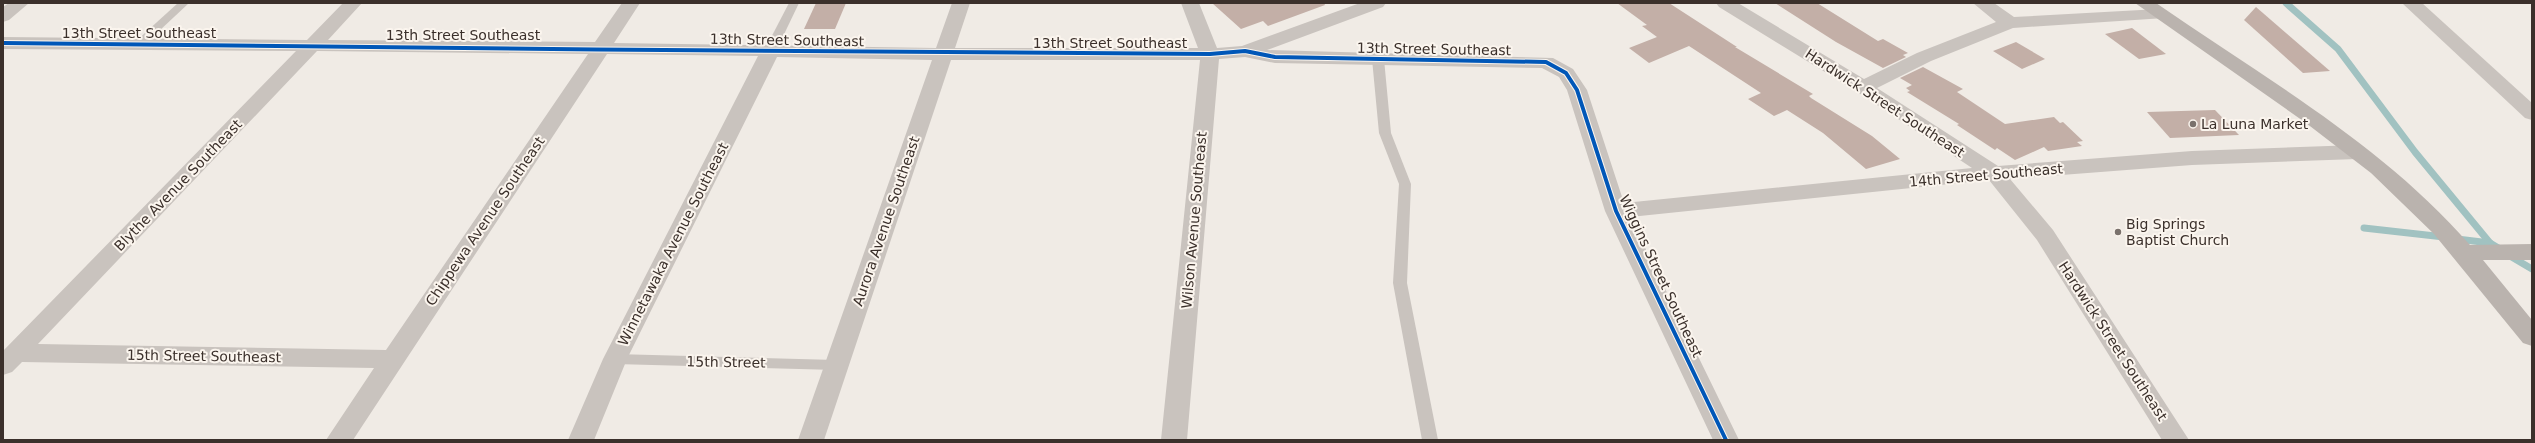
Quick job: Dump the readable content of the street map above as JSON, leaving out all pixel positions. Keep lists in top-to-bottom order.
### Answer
{
  "streets": {
    "street": [
      "13th Street Southeast",
      "Hardwick Street Southeast",
      "14th Street Southeast",
      "Blythe Avenue Southeast",
      "Wilson Avenue Southeast",
      "Chippewa Avenue Southeast",
      "Aurora Avenue Southeast",
      "Winnetawaka Avenue Southeast",
      "Wiggins Street Southeast",
      "15th Street Southeast"
    ],
    "lane": ["15th Street"]
  },
  "crossings": [
    ["13th Street Southeast", "Blythe Avenue Southeast"],
    ["13th Street Southeast", "Wilson Avenue Southeast"],
    ["13th Street Southeast", "Chippewa Avenue Southeast"],
    ["13th Street Southeast", "Aurora Avenue Southeast"],
    ["13th Street Southeast", "Winnetawaka Avenue Southeast"],
    ["13th Street Southeast", "Wiggins Street Southeast"],
    ["Hardwick Street Southeast", "14th Street Southeast"],
    ["14th Street Southeast", "Wiggins Street Southeast"],
    ["Blythe Avenue Southeast", "15th Street Southeast"],
    ["Chippewa Avenue Southeast", "15th Street Southeast"],
    ["Aurora Avenue Southeast", "15th Street"],
    ["Winnetawaka Avenue Southeast", "15th Street"]
  ],
  "places": ["La Luna Market", "Big Springs Baptist Church"]
}
